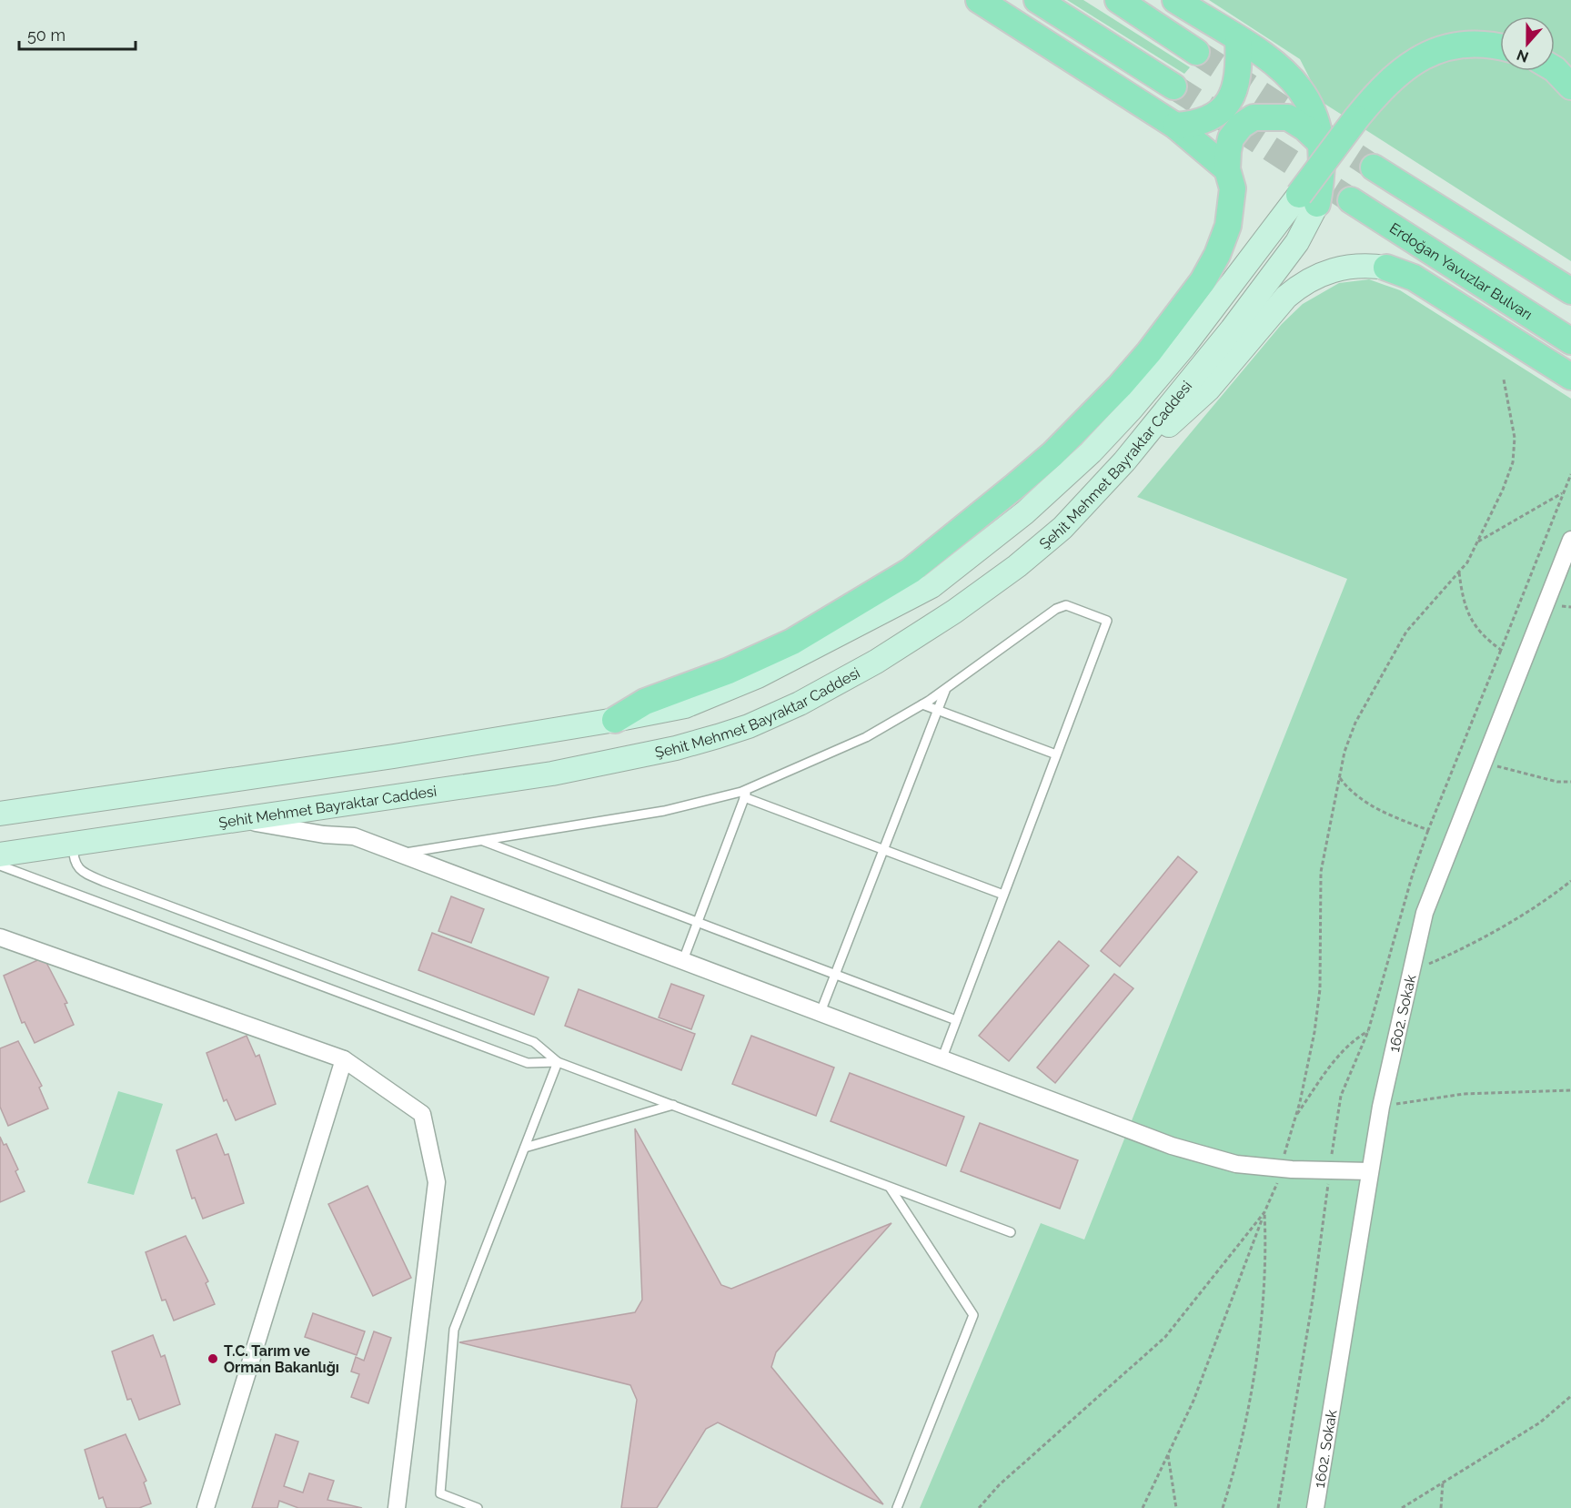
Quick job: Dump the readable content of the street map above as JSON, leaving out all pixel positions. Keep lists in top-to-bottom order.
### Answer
{
  "streets": {
    "main road": ["Erdoğan Yavuzlar Bulvarı", "Şehit Mehmet Bayraktar Caddesi"],
    "street": ["1602. Sokak"]
  },
  "places": ["T.C. Tarım ve Orman Bakanlığı"],
  "scale_bar": "50 m",
  "north": "bottom"
}
